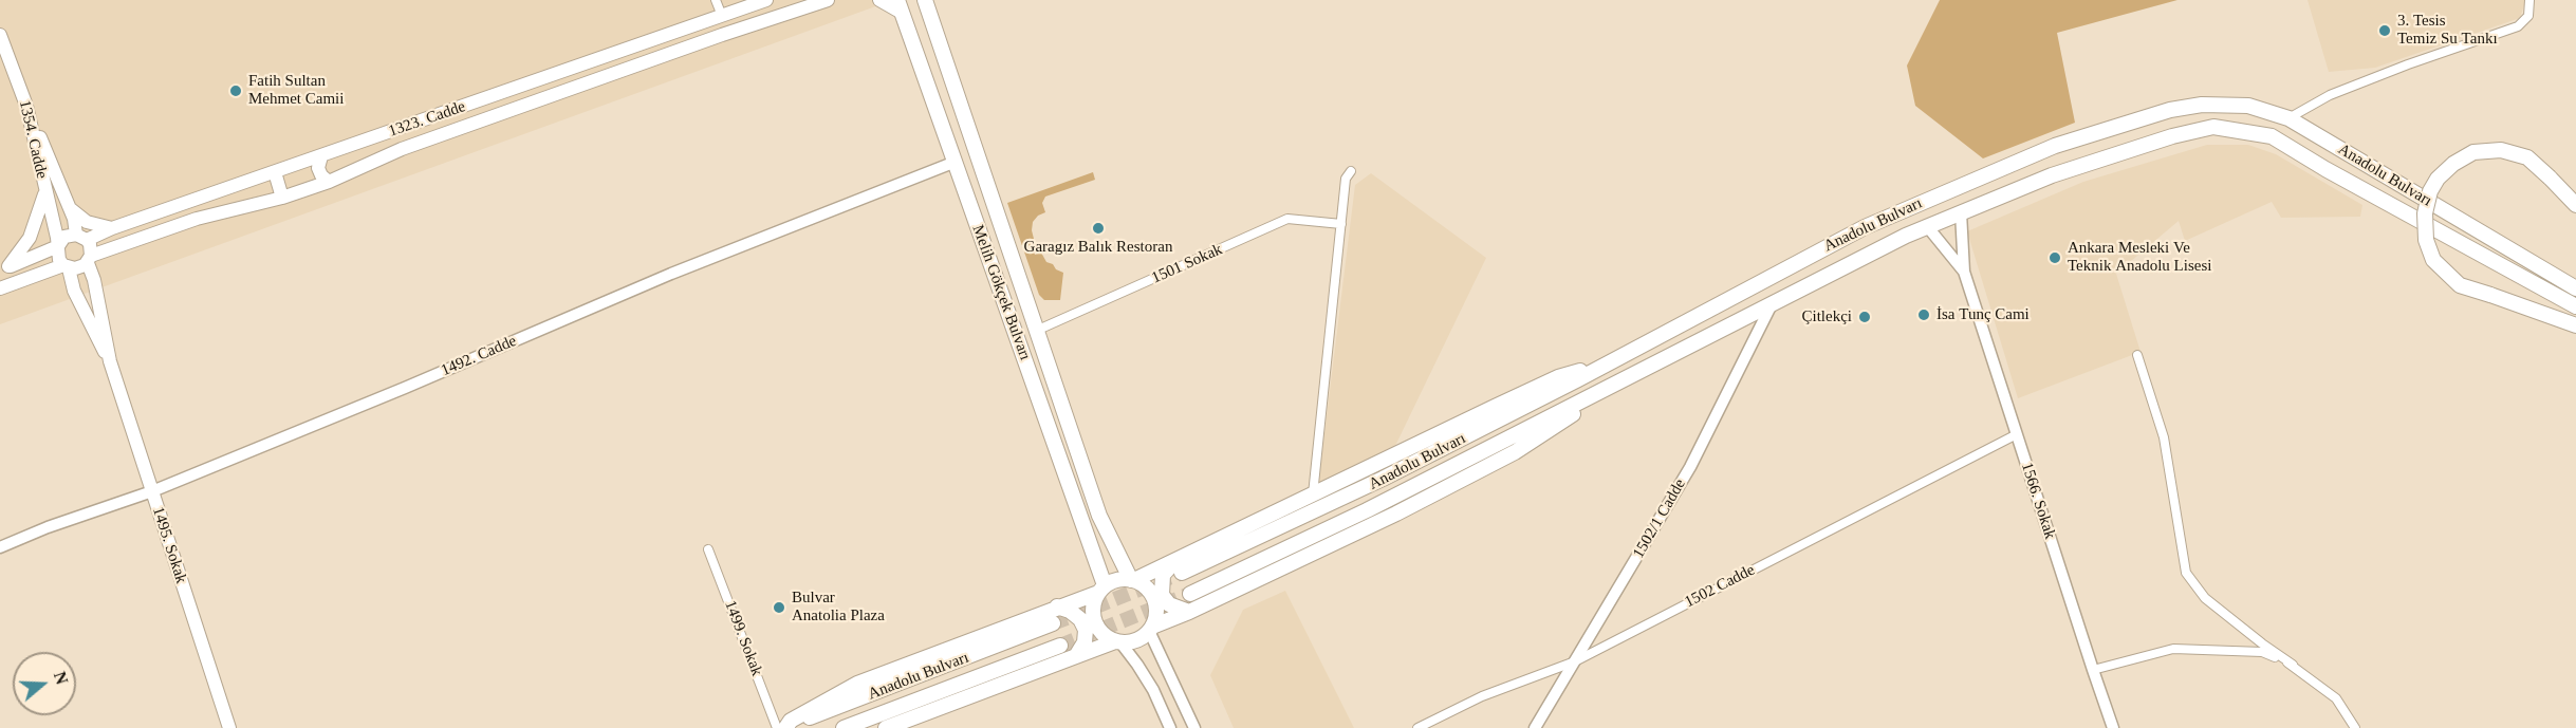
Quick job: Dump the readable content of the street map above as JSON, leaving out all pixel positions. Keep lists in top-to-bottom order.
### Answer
{
  "streets": {
    "main road": [
      "1323. Cadde",
      "1354. Cadde",
      "Anadolu Bulvarı",
      "Melih Gökçek Bulvarı",
      "1495. Sokak"
    ],
    "street": [
      "1501 Sokak",
      "1492. Cadde",
      "1566. Sokak",
      "1502/1 Cadde",
      "1502 Cadde",
      "1499. Sokak"
    ]
  },
  "crossings": [
    ["1323. Cadde", "1354. Cadde"],
    ["1323. Cadde", "1495. Sokak"],
    ["1354. Cadde", "1495. Sokak"],
    ["Anadolu Bulvarı", "1502/1 Cadde"],
    ["Anadolu Bulvarı", "1499. Sokak"],
    ["1501 Sokak", "Melih Gökçek Bulvarı"],
    ["Melih Gökçek Bulvarı", "1492. Cadde"],
    ["1492. Cadde", "1495. Sokak"],
    ["1566. Sokak", "1502 Cadde"],
    ["1502/1 Cadde", "1502 Cadde"]
  ],
  "places": [
    "3. Tesis Temiz Su Tankı",
    "Fatih Sultan Mehmet Camii",
    "Garagız Balık Restoran",
    "Ankara Mesleki Ve Teknik Anadolu Lisesi",
    "İsa Tunç Cami",
    "Çitlekçi",
    "Bulvar Anatolia Plaza"
  ],
  "north": "right"
}
